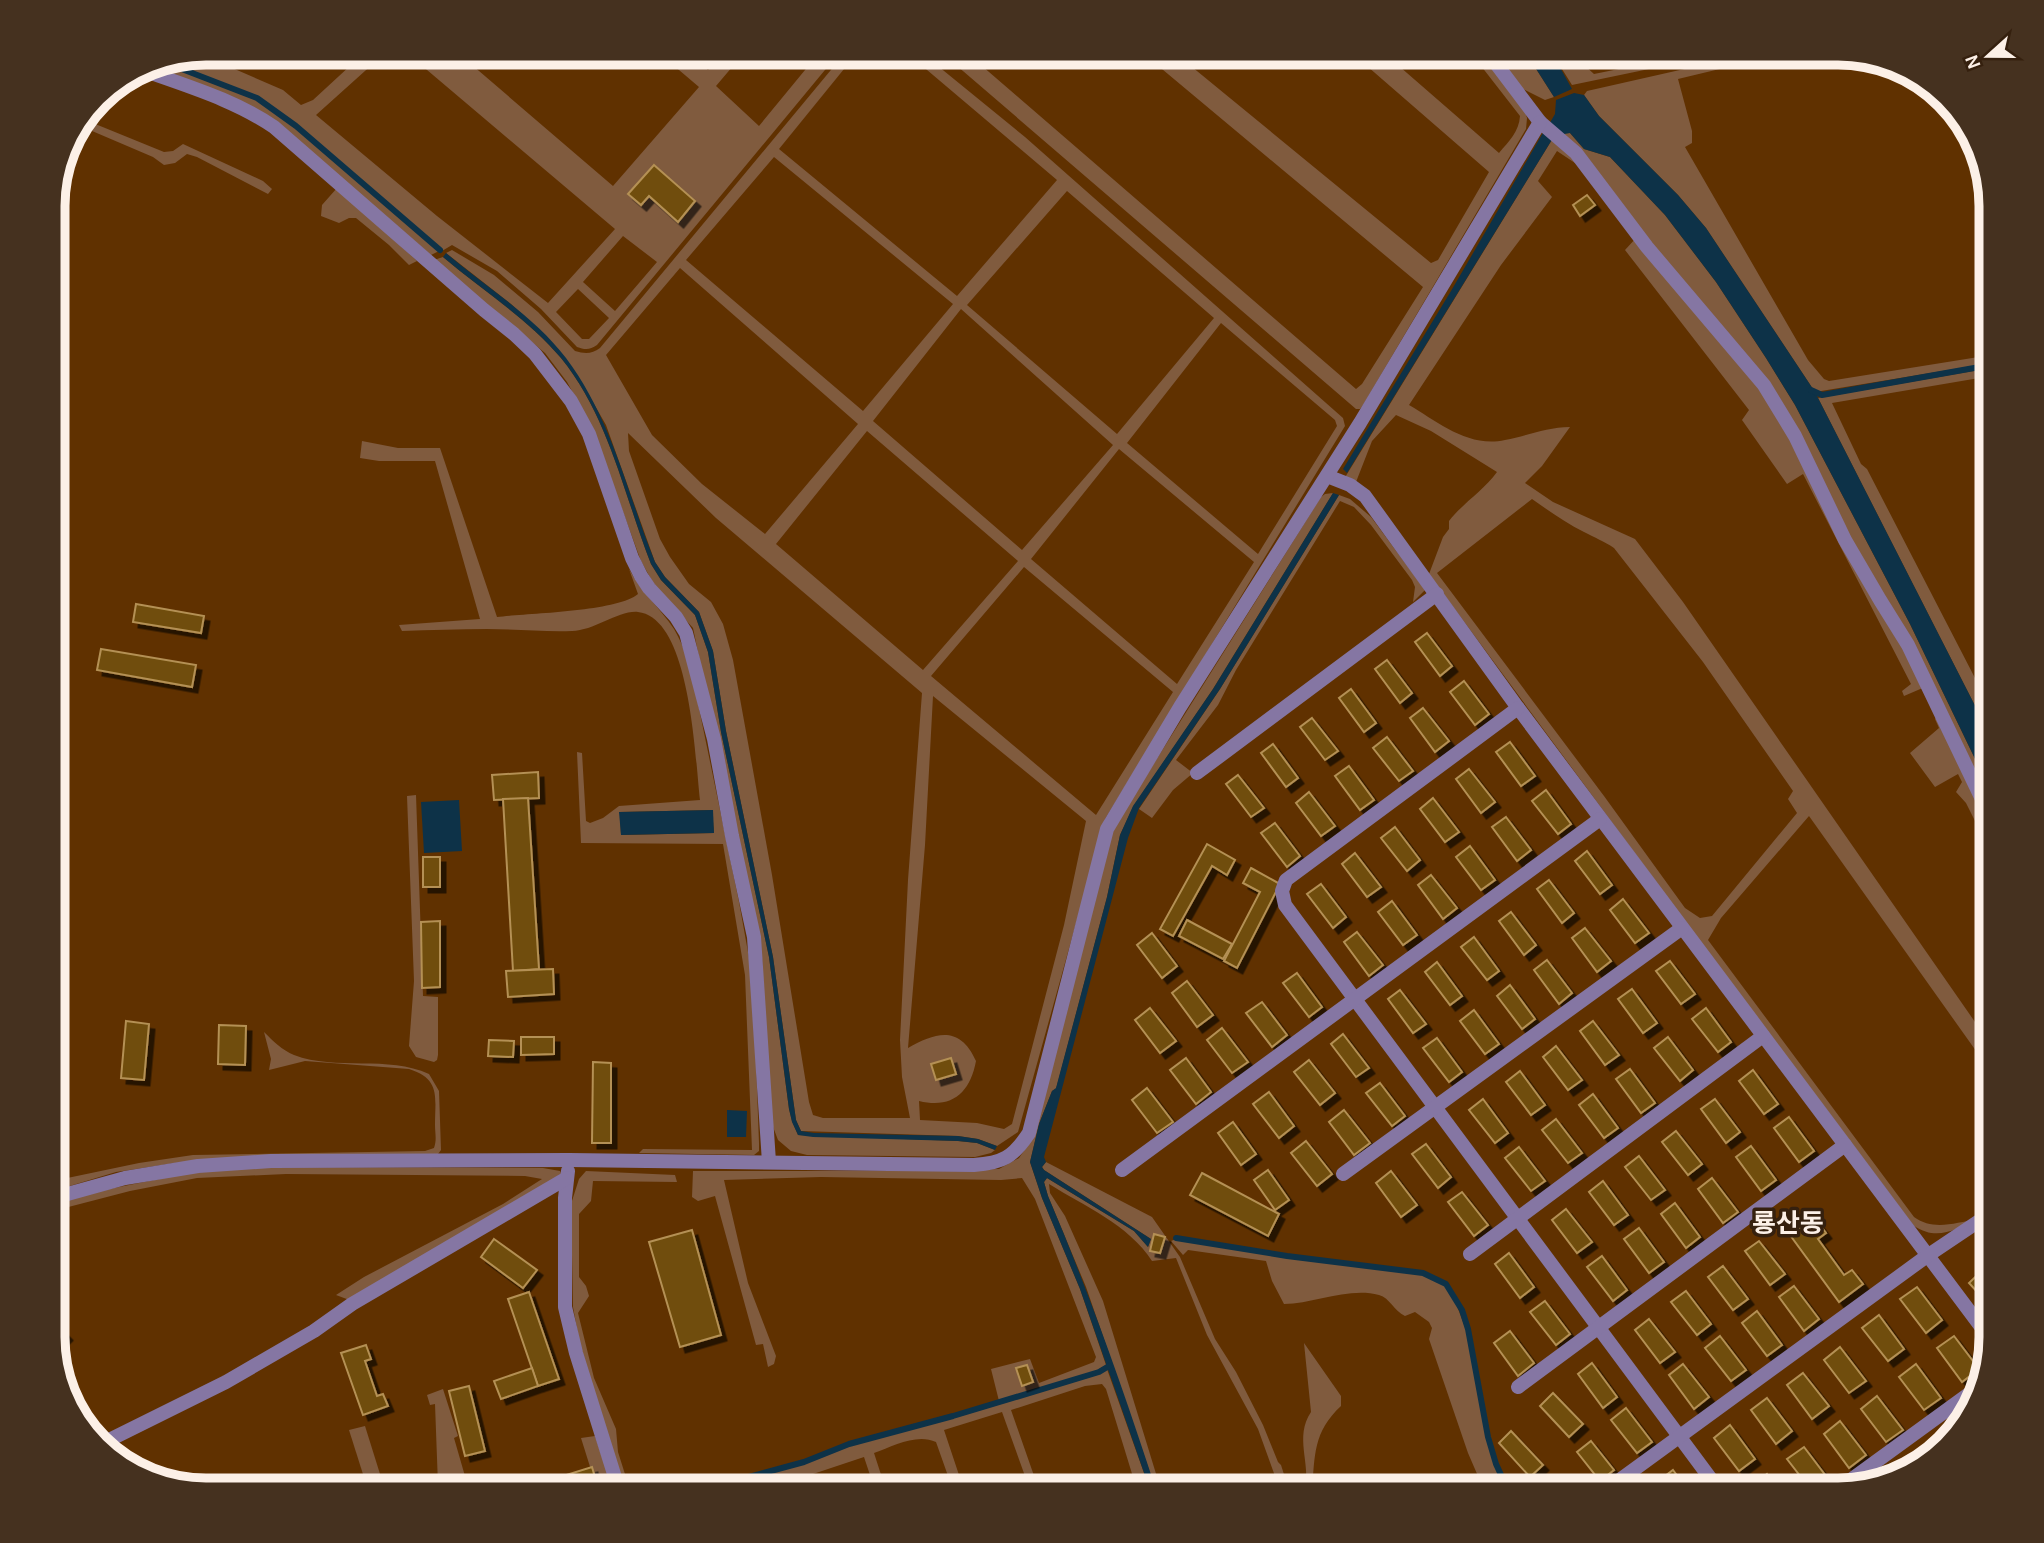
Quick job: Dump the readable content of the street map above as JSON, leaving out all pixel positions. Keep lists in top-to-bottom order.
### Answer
{
  "districts": ["룡산동"],
  "north": "left"
}
